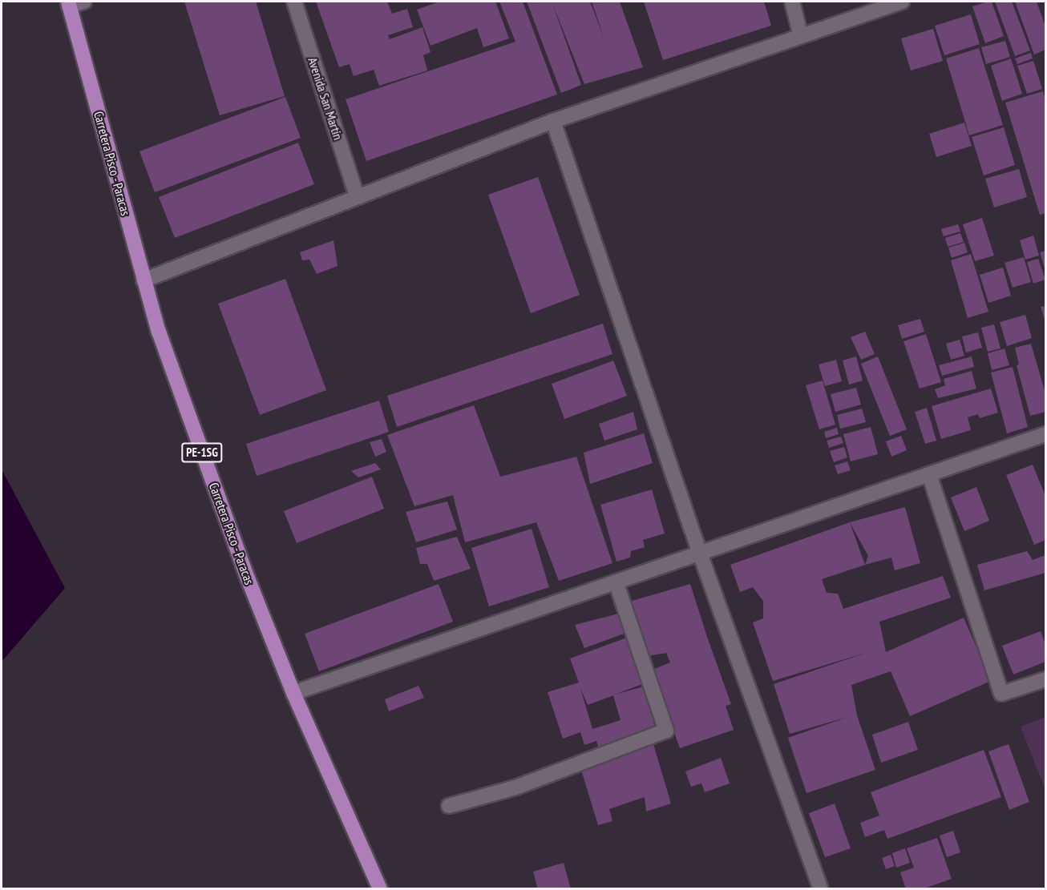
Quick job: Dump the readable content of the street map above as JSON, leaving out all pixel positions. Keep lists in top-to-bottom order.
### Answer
{
  "streets": {
    "main road": ["Carretera Pisco - Paracas", "PE-1SG"],
    "street": ["Avenida San Martín"]
  }
}
